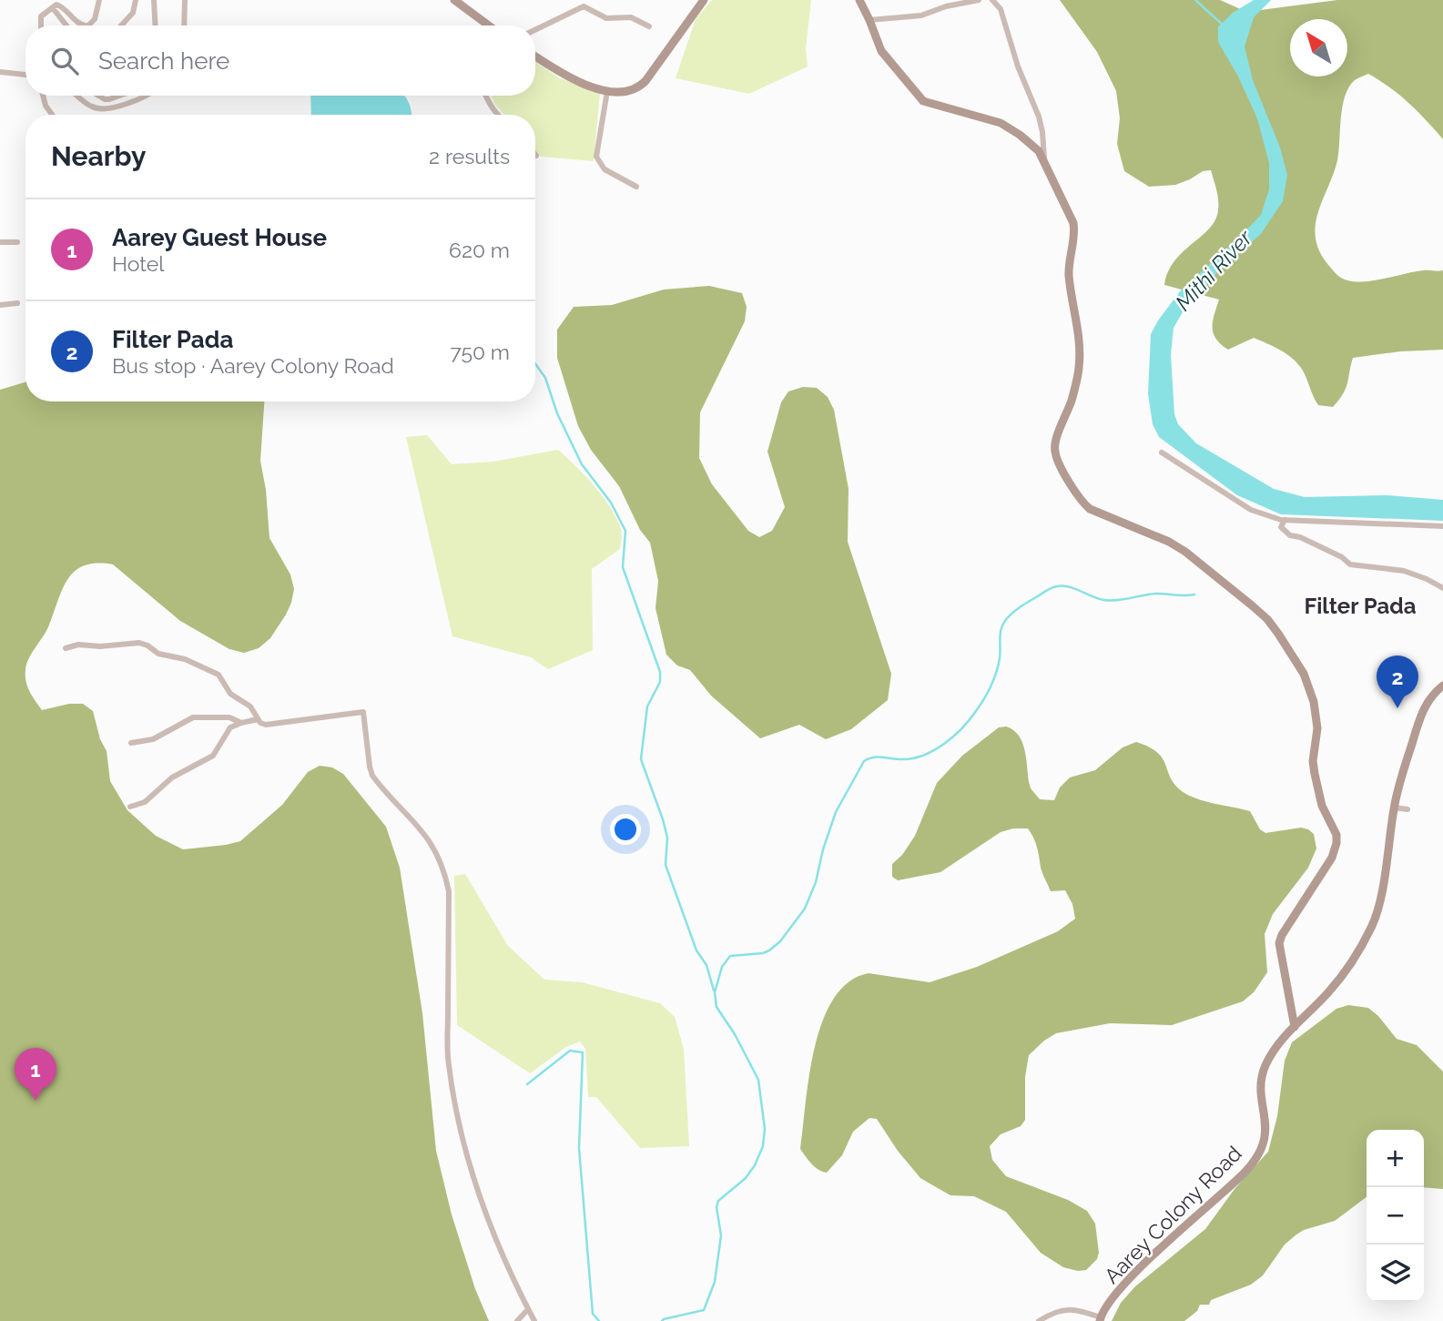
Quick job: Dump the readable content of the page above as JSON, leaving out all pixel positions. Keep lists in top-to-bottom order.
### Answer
{
  "streets": {
    "street": ["Aarey Colony Road"]
  },
  "districts": ["Filter Pada"],
  "water": ["Mithi River"],
  "north": "top left",
  "page": {
    "search": "Search here",
    "heading": ["Nearby", "2 results"],
    "list": [
      {
        "mark": "1",
        "name": "Aarey Guest House",
        "note": "Hotel",
        "value": "620 m"
      },
      {
        "mark": "2",
        "name": "Filter Pada",
        "note": "Bus stop · Aarey Colony Road",
        "value": "750 m"
      }
    ],
    "pins": ["2", "1"],
    "map_buttons": ["+", "−"]
  }
}
